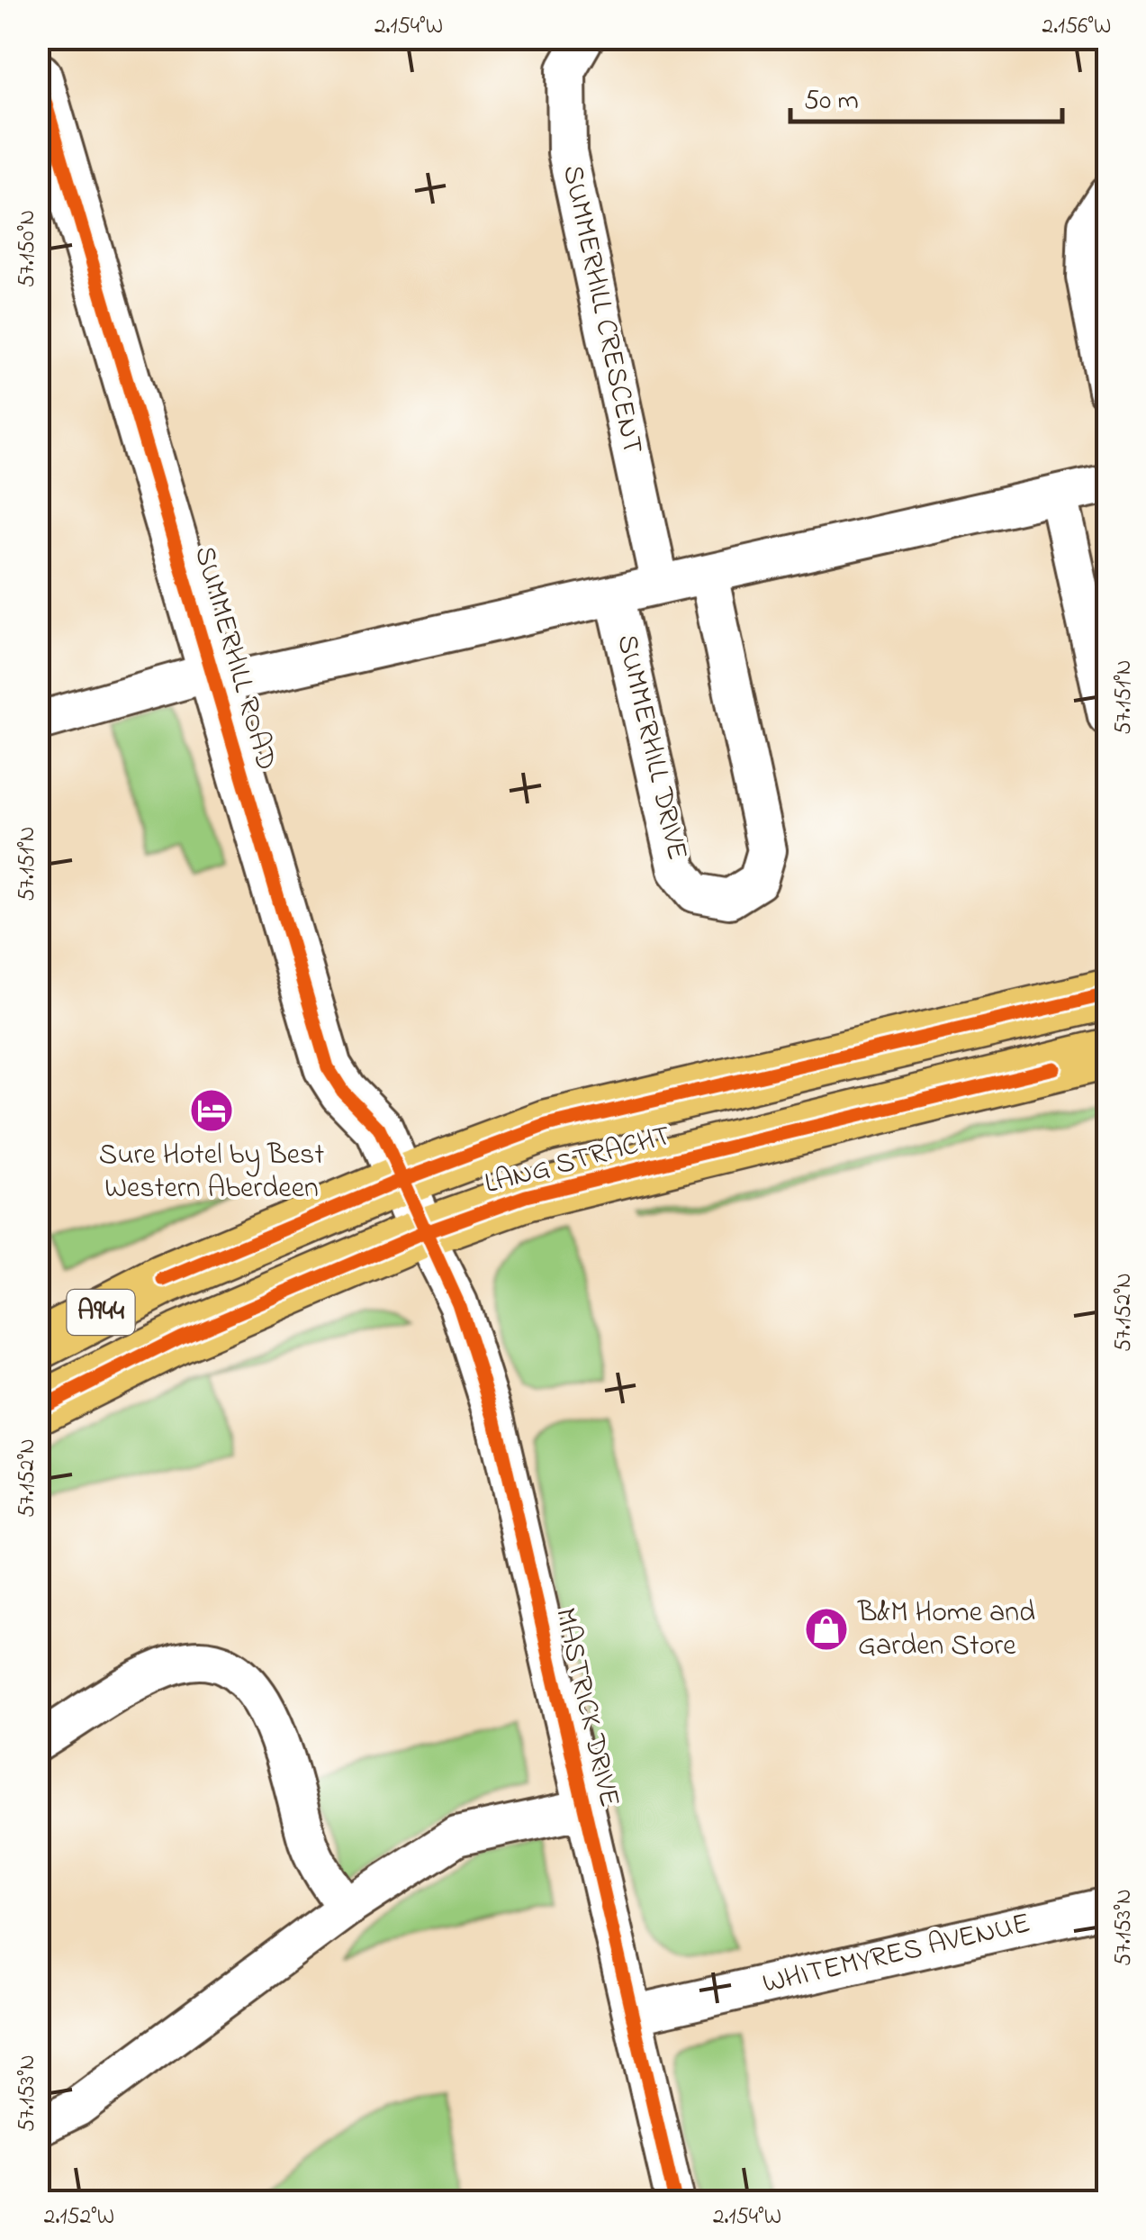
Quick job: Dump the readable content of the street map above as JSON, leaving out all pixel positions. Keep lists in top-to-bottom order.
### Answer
{
  "streets": {
    "main road": ["LANG STRACHT", "A944"],
    "street": [
      "SUMMERHILL CRESCENT",
      "SUMMERHILL ROAD",
      "SUMMERHILL DRIVE",
      "MASTRICK DRIVE",
      "WHITEMYRES AVENUE"
    ]
  },
  "crossings": [
    ["SUMMERHILL CRESCENT", "SUMMERHILL DRIVE"],
    ["SUMMERHILL ROAD", "SUMMERHILL DRIVE"],
    ["SUMMERHILL ROAD", "LANG STRACHT"],
    ["SUMMERHILL ROAD", "MASTRICK DRIVE"],
    ["LANG STRACHT", "MASTRICK DRIVE"],
    ["MASTRICK DRIVE", "WHITEMYRES AVENUE"]
  ],
  "places": {
    "hotel": ["Sure Hotel by Best Western Aberdeen"],
    "shop": ["B&M Home and Garden Store"]
  },
  "scale_bar": "50 m",
  "coordinates": [
    "2.154°W",
    "2.156°W",
    "57.150°N",
    "57.151°N",
    "57.152°N",
    "57.153°N",
    "2.152°W"
  ]
}
